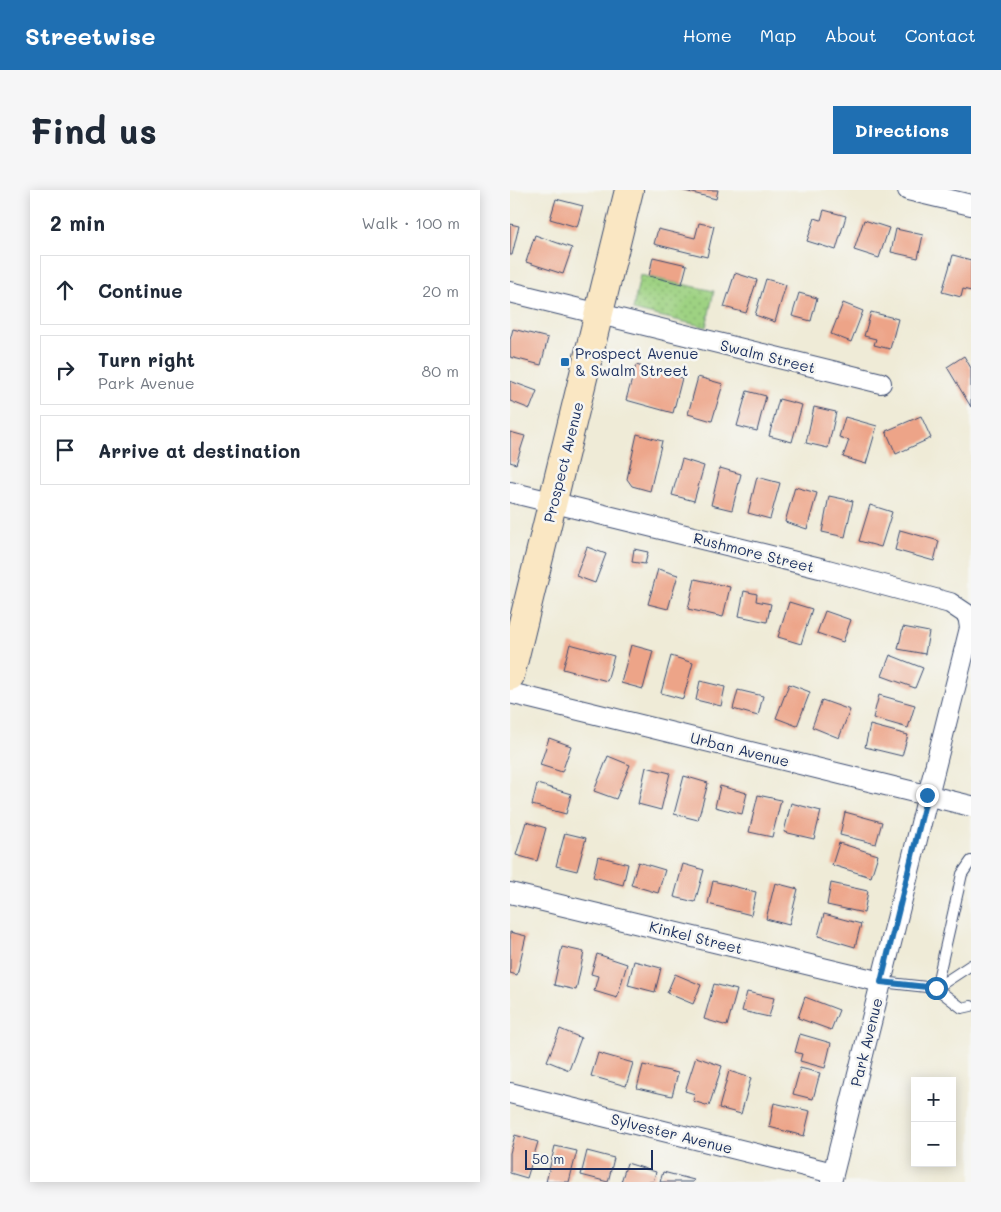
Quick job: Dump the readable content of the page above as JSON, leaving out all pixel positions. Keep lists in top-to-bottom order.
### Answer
{
  "streets": {
    "main road": ["Prospect Avenue"],
    "street": [
      "Swalm Street",
      "Rushmore Street",
      "Urban Avenue",
      "Kinkel Street",
      "Park Avenue",
      "Sylvester Avenue"
    ]
  },
  "crossings": [
    ["Swalm Street", "Prospect Avenue"],
    ["Prospect Avenue", "Rushmore Street"],
    ["Rushmore Street", "Park Avenue"],
    ["Urban Avenue", "Park Avenue"],
    ["Kinkel Street", "Park Avenue"],
    ["Park Avenue", "Sylvester Avenue"]
  ],
  "places": {
    "transit": ["Prospect Avenue & Swalm Street"]
  },
  "scale_bar": "50 m",
  "page": {
    "header": "Streetwise",
    "nav": [
      "Home",
      "Map",
      "About",
      "Contact"
    ],
    "buttons": "Directions",
    "title": "Find us",
    "heading": ["2 min", "Walk · 100 m"],
    "list": [
      ["Continue", "20 m"],
      ["Turn right", "Park Avenue", "80 m"],
      "Arrive at destination"
    ],
    "map_buttons": ["+", "−"],
    "scale": "50 m"
  }
}
